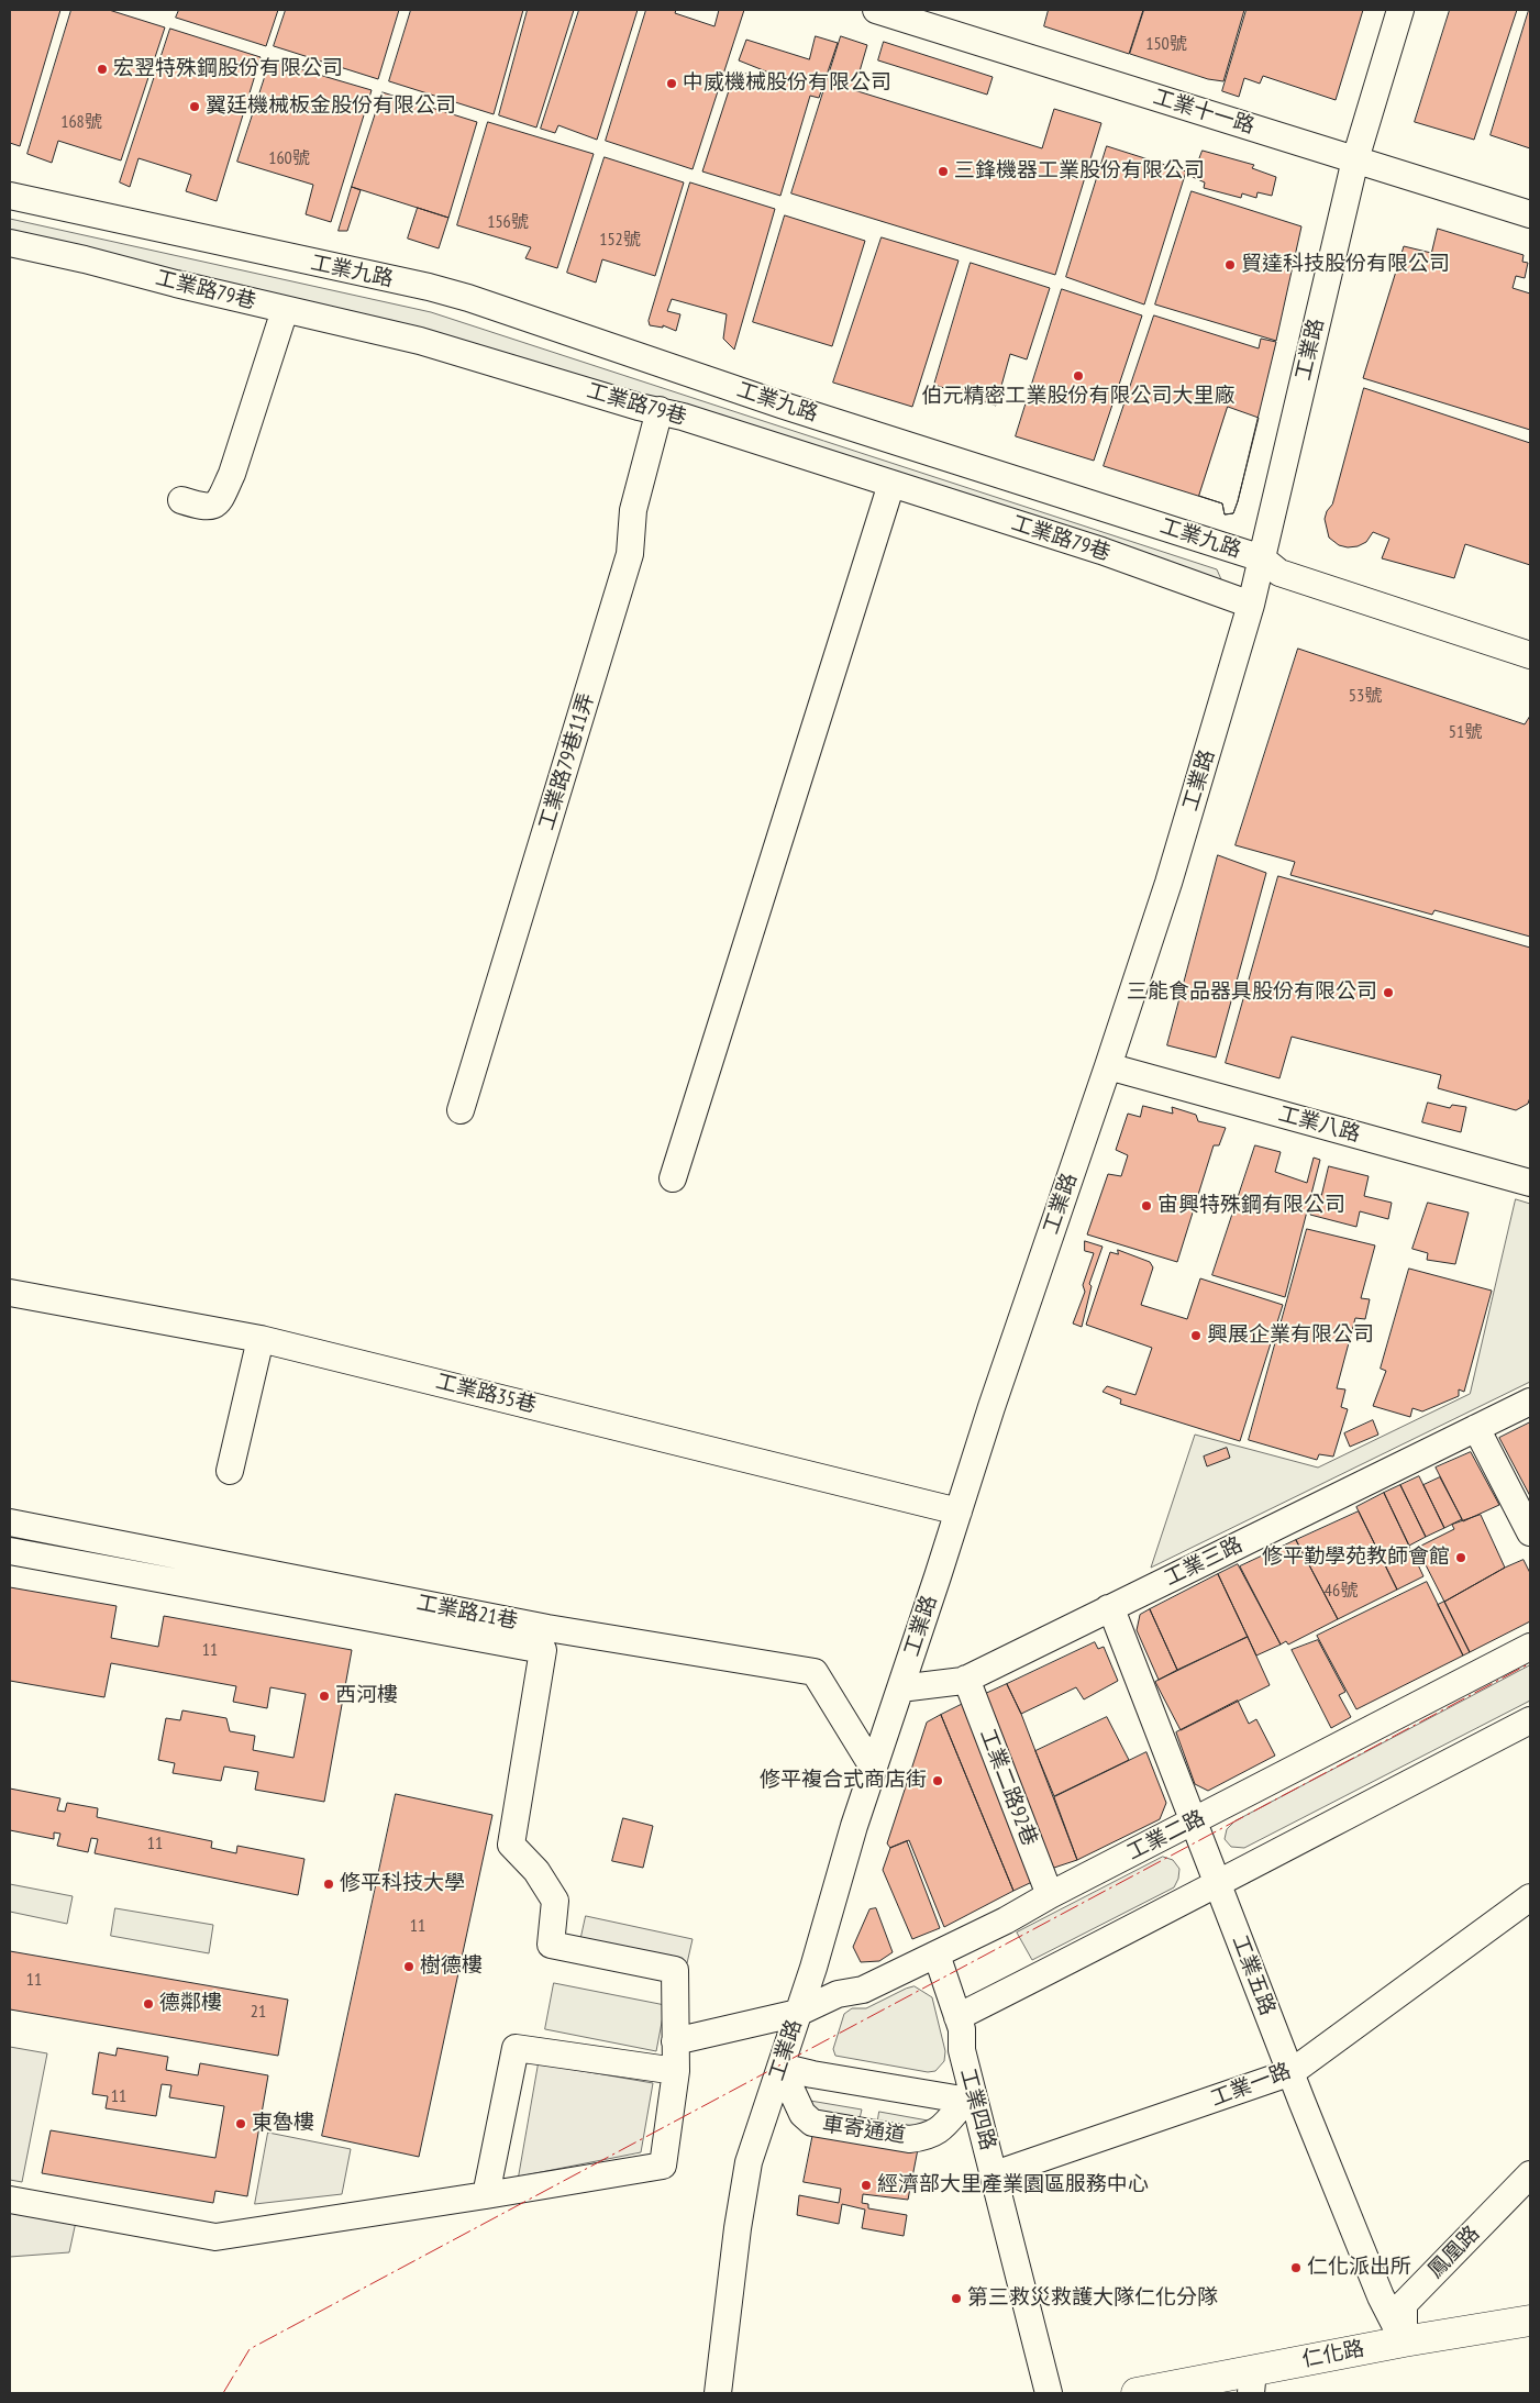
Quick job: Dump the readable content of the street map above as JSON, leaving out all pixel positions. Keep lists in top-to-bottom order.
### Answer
{
  "streets": {
    "main road": ["仁化路"],
    "street": [
      "工業十一路",
      "工業九路",
      "工業路79巷",
      "工業路",
      "工業路79巷11弄",
      "工業八路",
      "工業路35巷",
      "工業三路",
      "工業路21巷",
      "工業二路92巷",
      "工業二路",
      "工業五路",
      "工業一路",
      "工業四路",
      "車寄通道",
      "鳳凰路"
    ]
  },
  "crossings": [
    ["工業十一路", "工業路"],
    ["工業九路", "工業路"],
    ["工業路79巷", "工業路"],
    ["工業路79巷", "工業路79巷11弄"],
    ["工業路", "工業八路"],
    ["工業路", "工業路35巷"],
    ["工業路", "工業三路"],
    ["工業路", "工業路21巷"],
    ["工業路", "工業二路"],
    ["工業路", "車寄通道"],
    ["工業三路", "工業二路92巷"],
    ["工業三路", "工業五路"],
    ["工業二路92巷", "工業二路"],
    ["工業二路", "工業五路"],
    ["工業二路", "工業四路"],
    ["工業五路", "工業一路"],
    ["工業五路", "鳳凰路"],
    ["工業五路", "仁化路"],
    ["工業一路", "工業四路"],
    ["工業四路", "車寄通道"],
    ["鳳凰路", "仁化路"]
  ],
  "places": [
    "宏翌特殊鋼股份有限公司",
    "中威機械股份有限公司",
    "翼廷機械板金股份有限公司",
    "三鋒機器工業股份有限公司",
    "貿達科技股份有限公司",
    "伯元精密工業股份有限公司大里廠",
    "三能食品器具股份有限公司",
    "宙興特殊鋼有限公司",
    "興展企業有限公司",
    "修平勤學苑教師會館",
    "西河樓",
    "修平複合式商店街",
    "修平科技大學",
    "樹德樓",
    "德鄰樓",
    "東魯樓",
    "經濟部大里產業園區服務中心",
    "仁化派出所",
    "第三救災救護大隊仁化分隊"
  ],
  "house_numbers": [
    "150號",
    "168號",
    "160號",
    "156號",
    "152號",
    "53號",
    "51號",
    "46號",
    "11",
    "11",
    "11",
    "11",
    "21",
    "11"
  ]
}
